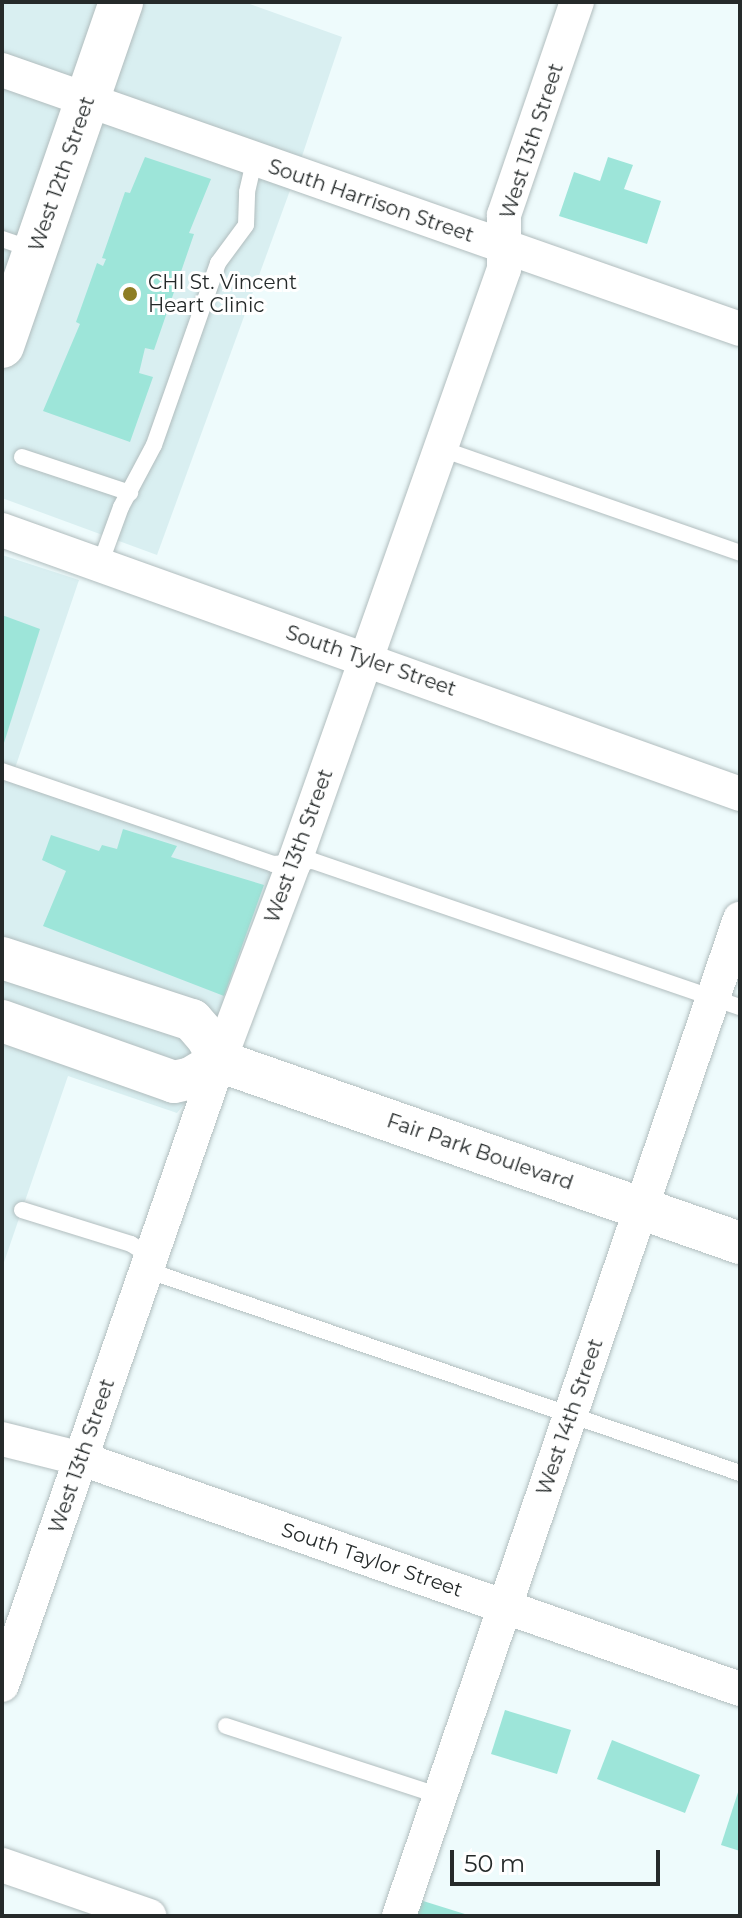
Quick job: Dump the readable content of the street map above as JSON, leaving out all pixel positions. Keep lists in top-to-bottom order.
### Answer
{
  "streets": {
    "main road": ["West 12th Street"],
    "street": [
      "West 13th Street",
      "South Harrison Street",
      "South Tyler Street",
      "Fair Park Boulevard",
      "West 14th Street",
      "South Taylor Street"
    ]
  },
  "crossings": [
    ["West 13th Street", "South Harrison Street"],
    ["West 13th Street", "South Tyler Street"],
    ["West 13th Street", "Fair Park Boulevard"],
    ["West 13th Street", "South Taylor Street"],
    ["West 12th Street", "South Harrison Street"],
    ["Fair Park Boulevard", "West 14th Street"],
    ["West 14th Street", "South Taylor Street"]
  ],
  "places": ["CHI St. Vincent Heart Clinic"],
  "scale_bar": "50 m"
}
